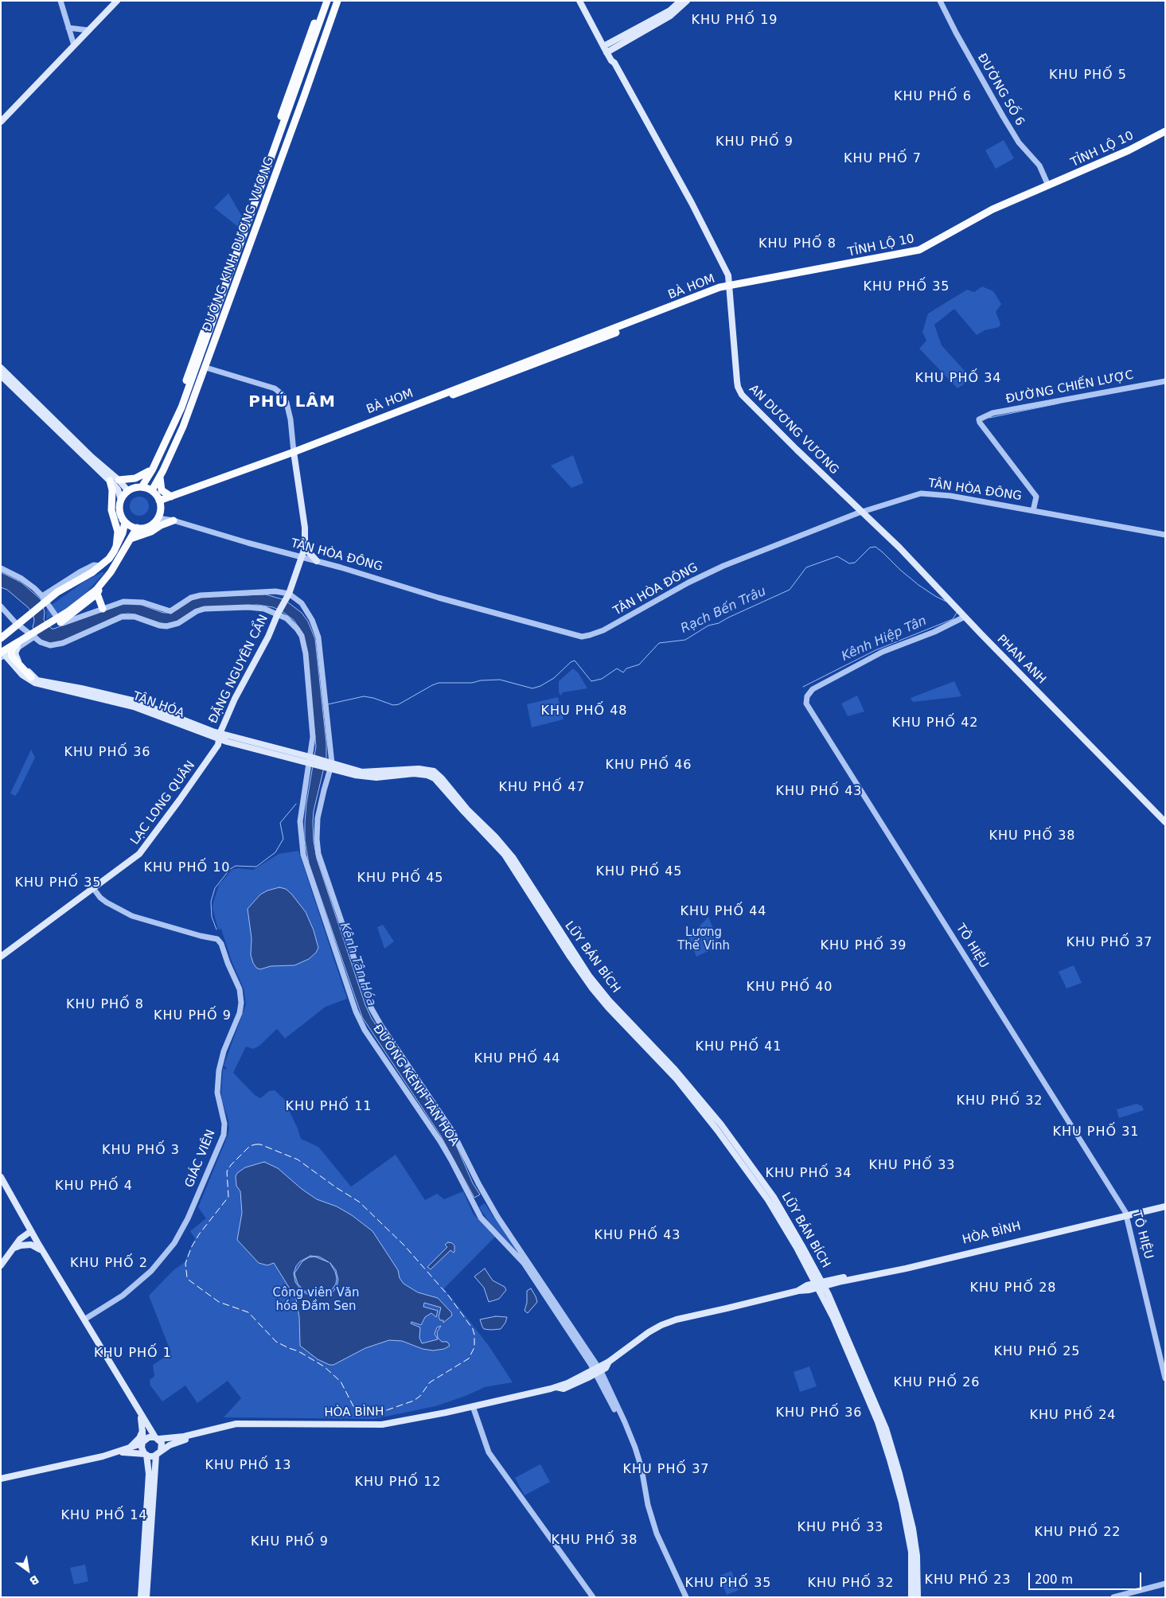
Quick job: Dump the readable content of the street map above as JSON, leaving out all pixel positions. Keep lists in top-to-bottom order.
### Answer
{
  "streets": {
    "main road": [
      "TỈNH LỘ 10",
      "ĐƯỜNG KINH DƯƠNG VƯƠNG",
      "BÀ HOM",
      "AN DƯƠNG VƯƠNG",
      "PHAN ANH",
      "ĐẶNG NGUYÊN CẨN",
      "TÂN HÓA",
      "LẠC LONG QUÂN",
      "LŨY BÁN BÍCH",
      "HÒA BÌNH"
    ],
    "street": [
      "ĐƯỜNG SỐ 6",
      "ĐƯỜNG CHIẾN LƯỢC",
      "TÂN HÒA ĐÔNG",
      "TÔ HIỆU",
      "ĐƯỜNG KÊNH TÂN HÓA",
      "GIÁC VIÊN"
    ]
  },
  "crossings": [
    ["ĐƯỜNG SỐ 6", "TỈNH LỘ 10"],
    ["TỈNH LỘ 10", "BÀ HOM"],
    ["TỈNH LỘ 10", "AN DƯƠNG VƯƠNG"],
    ["ĐƯỜNG KINH DƯƠNG VƯƠNG", "BÀ HOM"],
    ["ĐƯỜNG KINH DƯƠNG VƯƠNG", "TÂN HÒA ĐÔNG"],
    ["BÀ HOM", "AN DƯƠNG VƯƠNG"],
    ["BÀ HOM", "TÂN HÒA ĐÔNG"],
    ["ĐƯỜNG CHIẾN LƯỢC", "TÂN HÒA ĐÔNG"],
    ["AN DƯƠNG VƯƠNG", "TÂN HÒA ĐÔNG"],
    ["AN DƯƠNG VƯƠNG", "PHAN ANH"],
    ["TÂN HÒA ĐÔNG", "PHAN ANH"],
    ["PHAN ANH", "TÔ HIỆU"],
    ["ĐẶNG NGUYÊN CẨN", "TÂN HÓA"],
    ["ĐẶNG NGUYÊN CẨN", "LẠC LONG QUÂN"],
    ["ĐẶNG NGUYÊN CẨN", "ĐƯỜNG KÊNH TÂN HÓA"],
    ["TÂN HÓA", "LẠC LONG QUÂN"],
    ["TÂN HÓA", "LŨY BÁN BÍCH"],
    ["TÂN HÓA", "ĐƯỜNG KÊNH TÂN HÓA"],
    ["LẠC LONG QUÂN", "GIÁC VIÊN"],
    ["TÔ HIỆU", "HÒA BÌNH"],
    ["LŨY BÁN BÍCH", "ĐƯỜNG KÊNH TÂN HÓA"],
    ["LŨY BÁN BÍCH", "HÒA BÌNH"],
    ["ĐƯỜNG KÊNH TÂN HÓA", "HÒA BÌNH"]
  ],
  "districts": [
    "KHU PHỐ 19",
    "KHU PHỐ 5",
    "KHU PHỐ 6",
    "KHU PHỐ 9",
    "KHU PHỐ 7",
    "KHU PHỐ 8",
    "KHU PHỐ 35",
    "KHU PHỐ 34",
    "PHÚ LÂM",
    "KHU PHỐ 48",
    "KHU PHỐ 42",
    "KHU PHỐ 36",
    "KHU PHỐ 46",
    "KHU PHỐ 47",
    "KHU PHỐ 43",
    "KHU PHỐ 38",
    "KHU PHỐ 10",
    "KHU PHỐ 45",
    "KHU PHỐ 45",
    "KHU PHỐ 35",
    "KHU PHỐ 44",
    "KHU PHỐ 37",
    "KHU PHỐ 39",
    "KHU PHỐ 40",
    "KHU PHỐ 8",
    "KHU PHỐ 9",
    "KHU PHỐ 41",
    "KHU PHỐ 44",
    "KHU PHỐ 32",
    "KHU PHỐ 11",
    "KHU PHỐ 31",
    "KHU PHỐ 3",
    "KHU PHỐ 33",
    "KHU PHỐ 34",
    "KHU PHỐ 4",
    "KHU PHỐ 43",
    "KHU PHỐ 2",
    "KHU PHỐ 28",
    "KHU PHỐ 25",
    "KHU PHỐ 1",
    "KHU PHỐ 26",
    "KHU PHỐ 36",
    "KHU PHỐ 24",
    "KHU PHỐ 13",
    "KHU PHỐ 37",
    "KHU PHỐ 12",
    "KHU PHỐ 14",
    "KHU PHỐ 33",
    "KHU PHỐ 22",
    "KHU PHỐ 38",
    "KHU PHỐ 9",
    "KHU PHỐ 23",
    "KHU PHỐ 35",
    "KHU PHỐ 32"
  ],
  "water": ["Rạch Bến Trâu", "Kênh Hiệp Tân", "Kênh Tân Hóa"],
  "parks": ["Lương Thế Vinh", "Công viên Văn hóa Đầm Sen"],
  "scale_bar": "200 m",
  "north": "bottom right"
}
